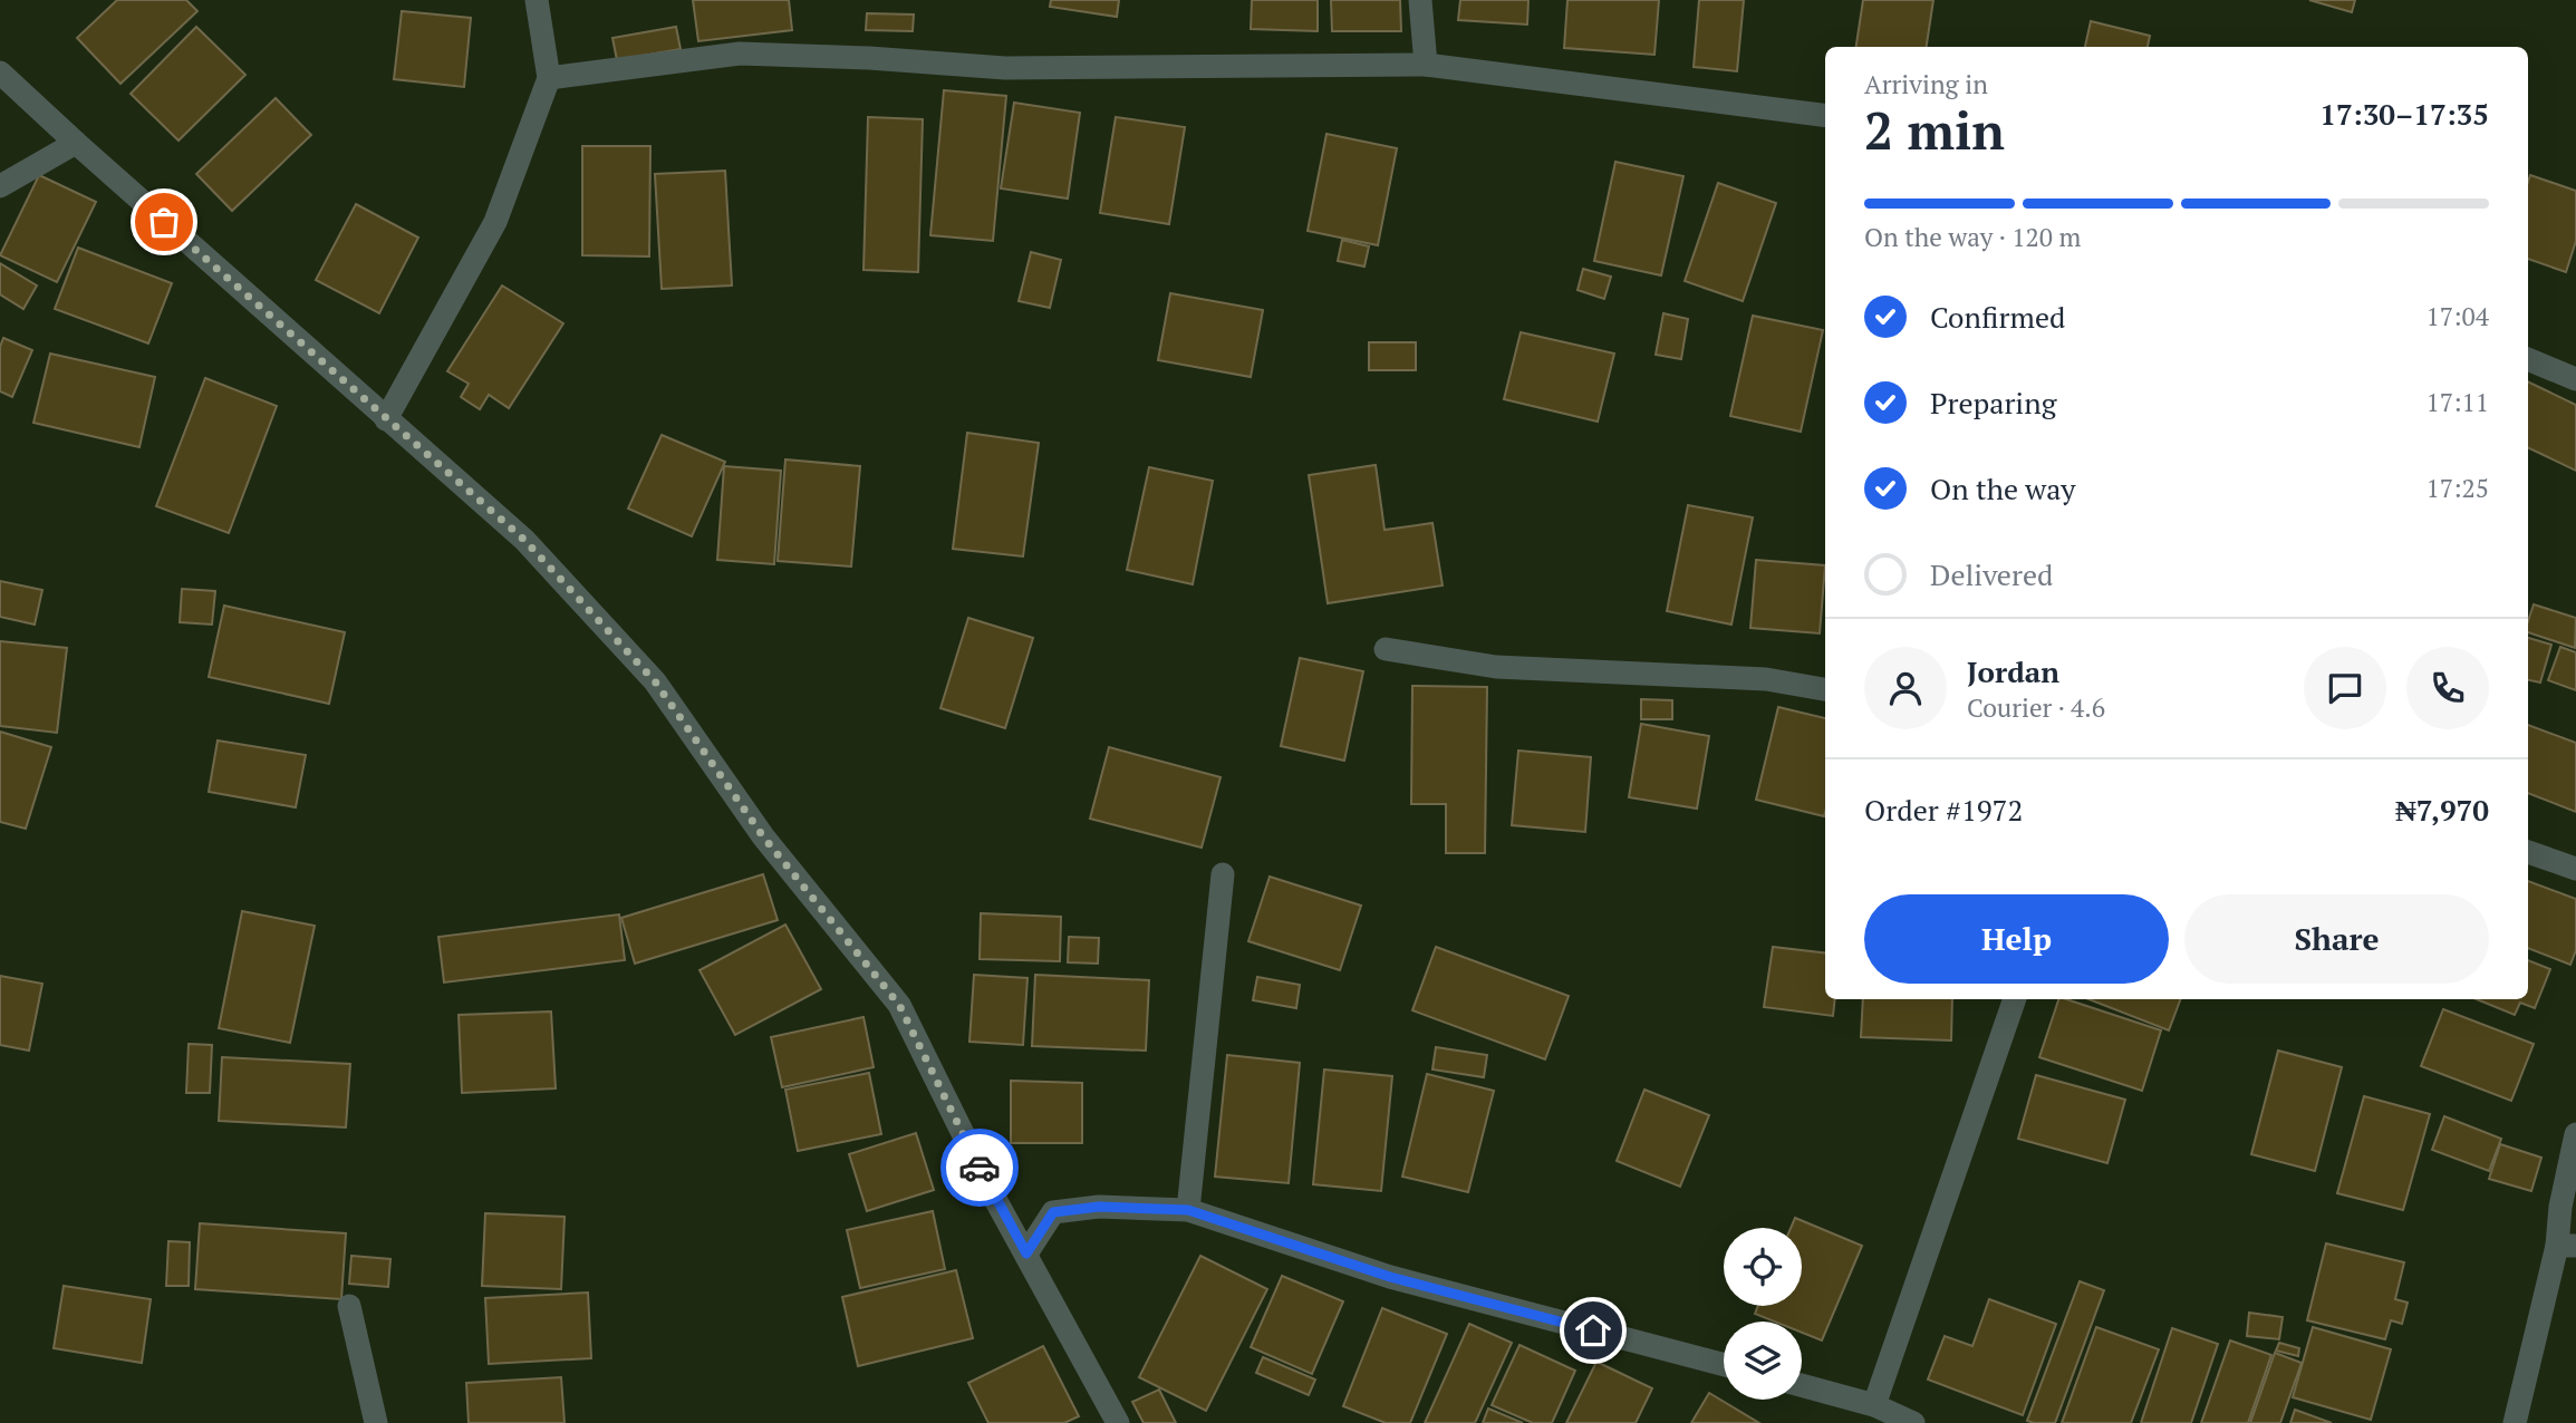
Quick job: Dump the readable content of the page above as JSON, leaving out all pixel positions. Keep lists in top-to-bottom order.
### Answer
{
  "page": {
    "heading": ["2 min", "Arriving in", "17:30–17:35"],
    "panel": [
      "Jordan",
      "Courier · 4.6",
      "Order #1972",
      "₦7,970"
    ],
    "bar": "On the way · 120 m",
    "list": [
      ["Confirmed", "17:04"],
      ["Preparing", "17:11"],
      ["On the way", "17:25"],
      "Delivered"
    ],
    "buttons": ["Help", "Share"]
  }
}
